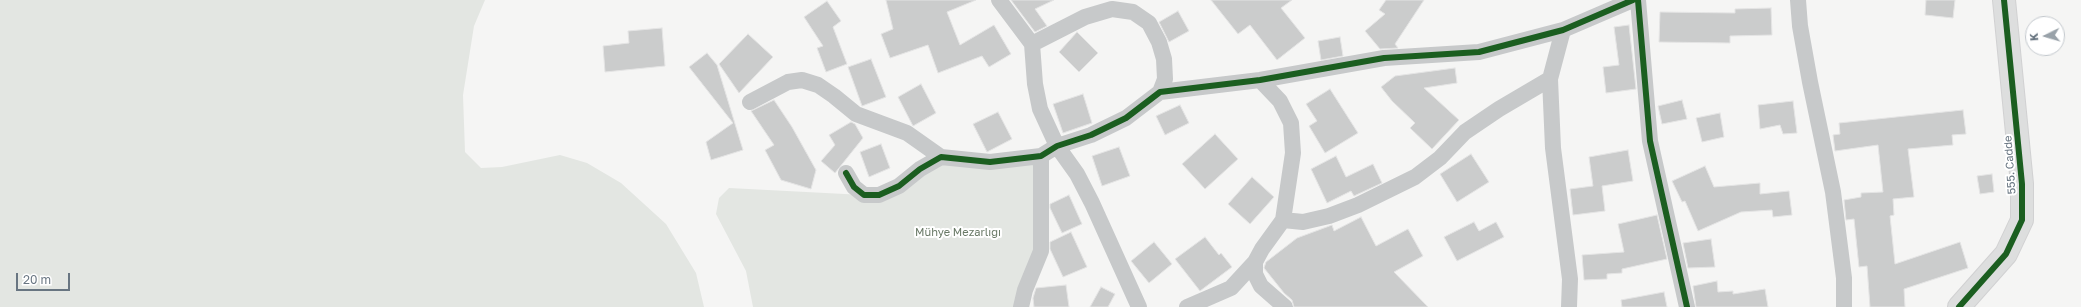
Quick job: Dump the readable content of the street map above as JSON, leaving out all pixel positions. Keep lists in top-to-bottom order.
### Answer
{
  "streets": {
    "street": ["555. Cadde"]
  },
  "parks": ["Mühye Mezarlığı"],
  "scale_bar": "20 m",
  "north": "left"
}
